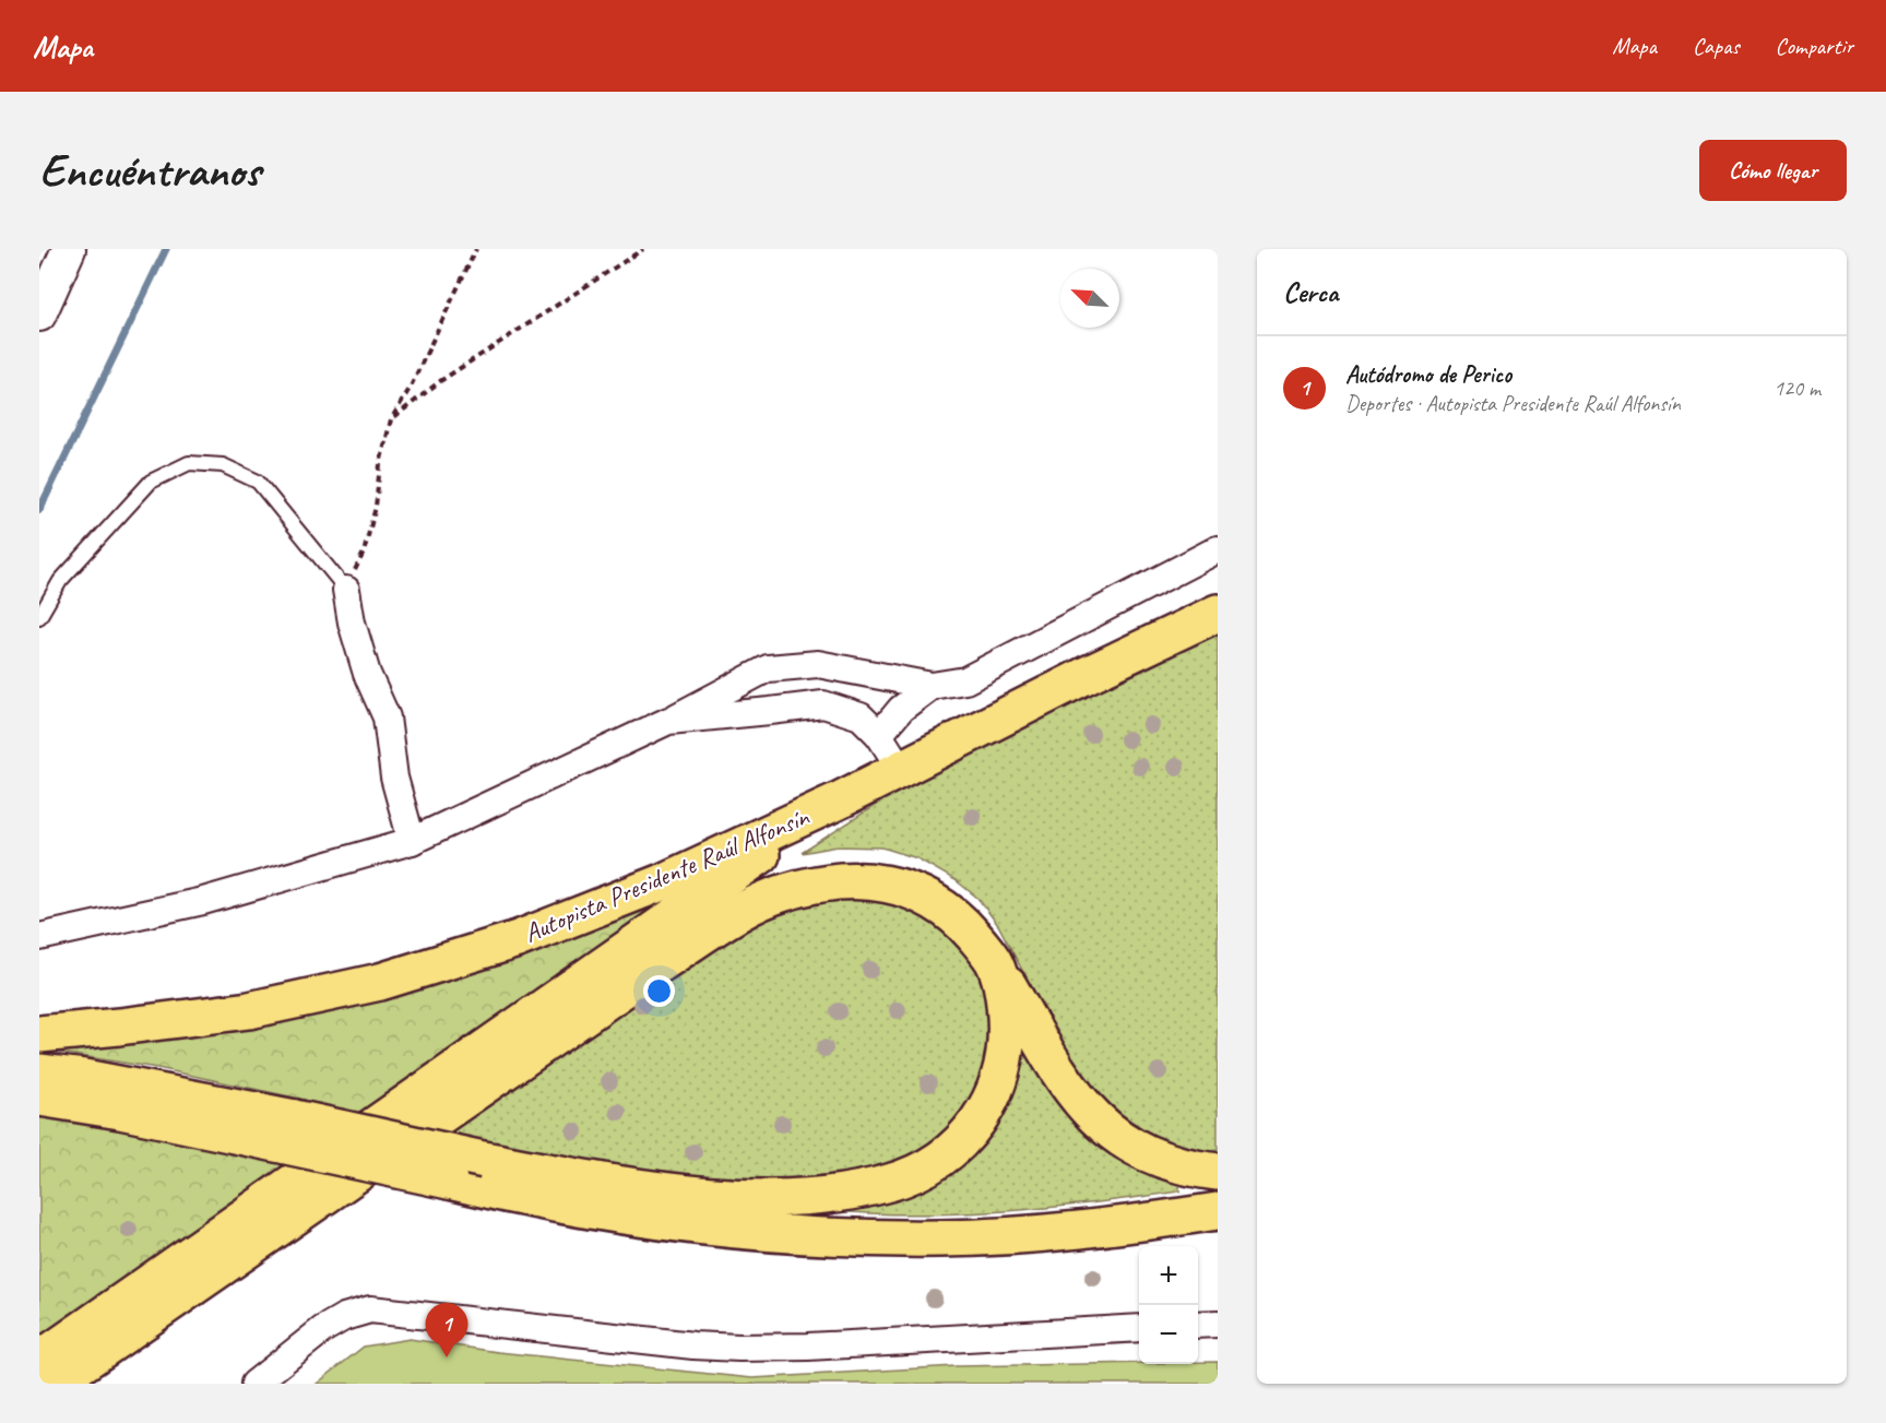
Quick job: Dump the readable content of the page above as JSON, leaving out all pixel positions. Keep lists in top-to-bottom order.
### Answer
{
  "streets": {
    "highway": ["Autopista Presidente Raúl Alfonsín"]
  },
  "north": "top left",
  "page": {
    "header": "Mapa",
    "nav": ["Mapa", "Capas", "Compartir"],
    "buttons": "Cómo llegar",
    "title": "Encuéntranos",
    "heading": "Cerca",
    "list": [
      {
        "mark": "1",
        "name": "Autódromo de Perico",
        "note": "Deportes · Autopista Presidente Raúl Alfonsín",
        "value": "120 m"
      }
    ],
    "map_buttons": ["+", "−"],
    "pins": "1"
  }
}
